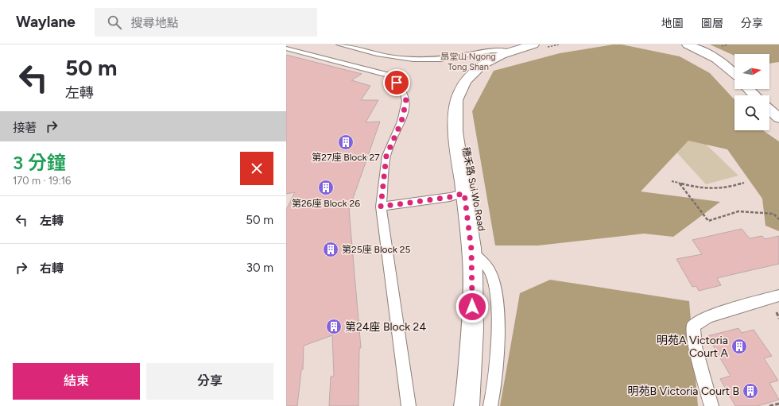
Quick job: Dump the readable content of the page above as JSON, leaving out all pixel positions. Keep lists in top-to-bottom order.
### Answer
{
  "streets": {
    "street": ["穗禾路 Sui Wo Road"]
  },
  "districts": ["昂堂山 Ngong Tong Shan"],
  "places": {
    "building": [
      "第27座 Block 27",
      "第26座 Block 26",
      "第25座 Block 25",
      "第24座 Block 24",
      "明苑A Victoria Court A",
      "明苑B Victoria Court B"
    ]
  },
  "north": "right",
  "page": {
    "header": "Waylane",
    "search": "搜尋地點",
    "nav": ["地圖", "圖層", "分享"],
    "turn": ["50 m", "左轉"],
    "then": "接著",
    "heading": ["3 分鐘", "170 m · 19:16"],
    "list": [
      {
        "name": "左轉",
        "value": "50 m"
      },
      {
        "name": "右轉",
        "value": "30 m"
      }
    ],
    "buttons": ["結束", "分享"]
  }
}
